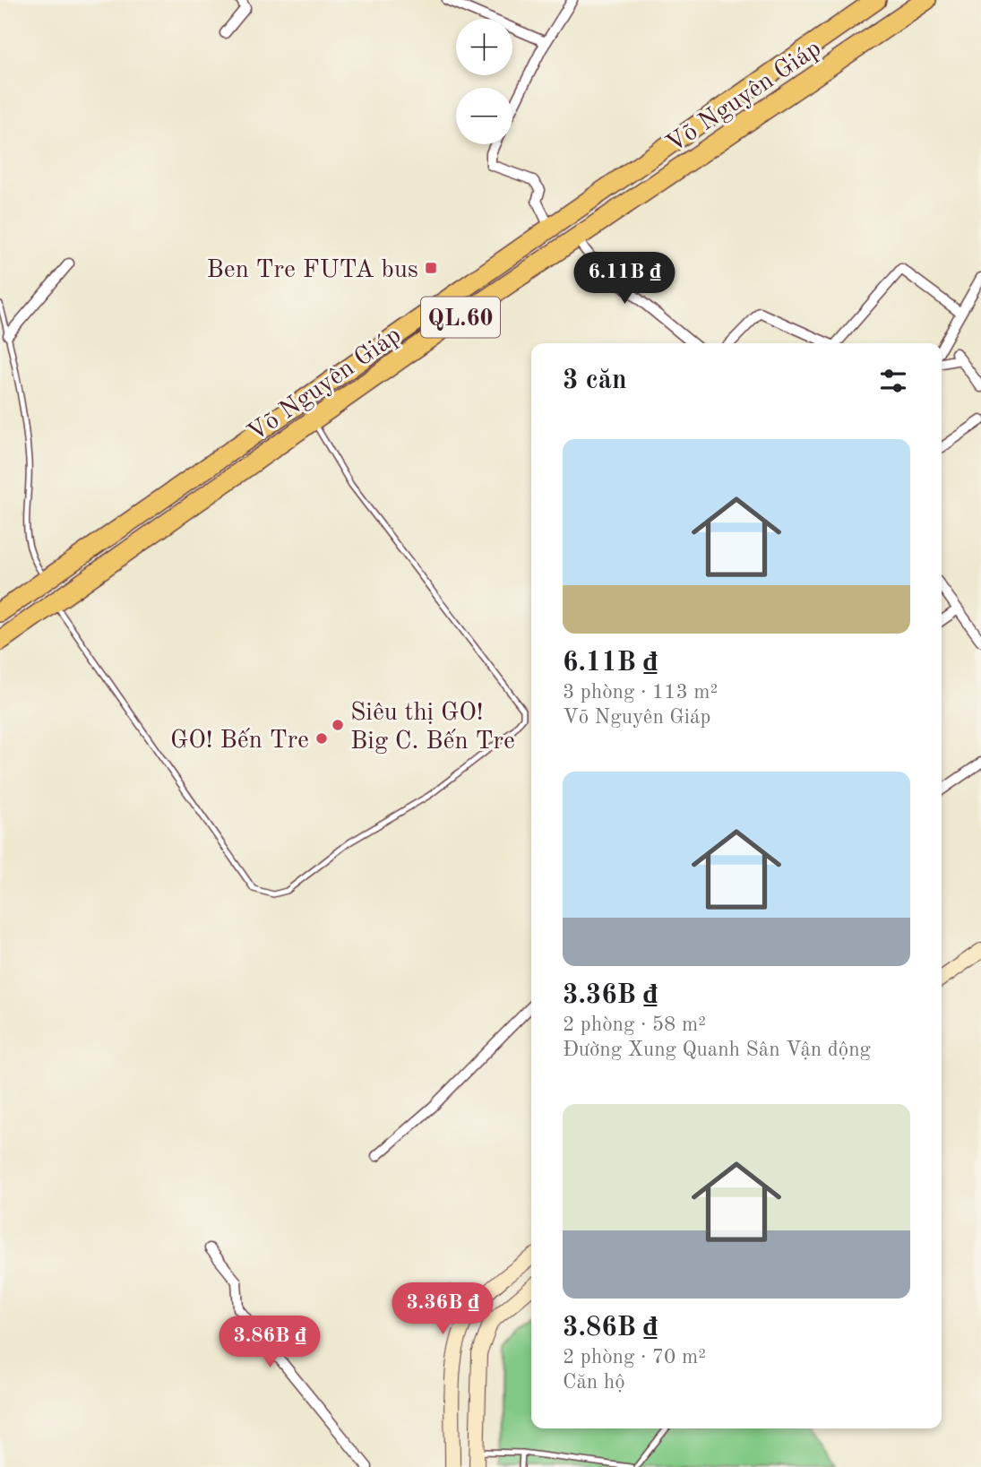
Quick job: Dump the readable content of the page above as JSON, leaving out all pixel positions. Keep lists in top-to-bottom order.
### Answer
{
  "streets": {
    "highway": ["Võ Nguyên Giáp", "QL.60"]
  },
  "places": {
    "transit": ["Ben Tre FUTA bus"],
    "other": ["Siêu thị GO! Big C. Bến Tre", "GO! Bến Tre"]
  },
  "page": {
    "map_buttons": ["+", "−"],
    "price": ["6.11B ₫", "3.36B ₫", "3.86B ₫"],
    "heading": "3 căn",
    "list": [
      {
        "name": "6.11B ₫",
        "note": "3 phòng · 113 m² · Võ Nguyên Giáp"
      },
      {
        "name": "3.36B ₫",
        "note": "2 phòng · 58 m² · Đường Xung Quanh Sân Vận động"
      },
      {
        "name": "3.86B ₫",
        "note": "2 phòng · 70 m² · Căn hộ"
      }
    ]
  }
}
